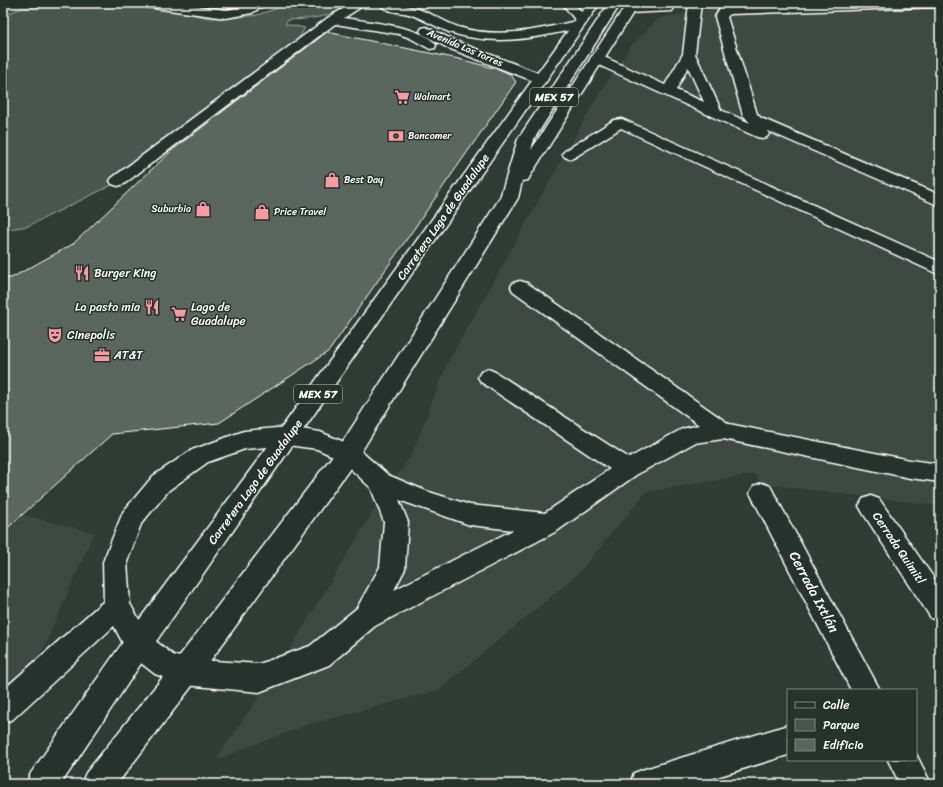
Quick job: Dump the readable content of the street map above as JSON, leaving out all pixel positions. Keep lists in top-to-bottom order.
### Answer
{
  "streets": {
    "main road": ["MEX 57", "Carretera Lago de Guadalupe"],
    "street": ["Avenida Las Torres", "Cerrada Quimitl", "Cerrada Ixtlán"]
  },
  "crossings": [
    ["Avenida Las Torres", "Carretera Lago de Guadalupe"]
  ],
  "places": {
    "supermarket": ["Walmart", "Lago de Guadalupe"],
    "bank": ["Bancomer"],
    "shop": ["Best Day", "Suburbia", "Price Travel"],
    "restaurant": ["Burger King", "La pasta mia"],
    "theatre": ["Cinepolis"],
    "office": ["AT&T"]
  },
  "legend": ["Calle", "Parque", "Edificio"]
}
